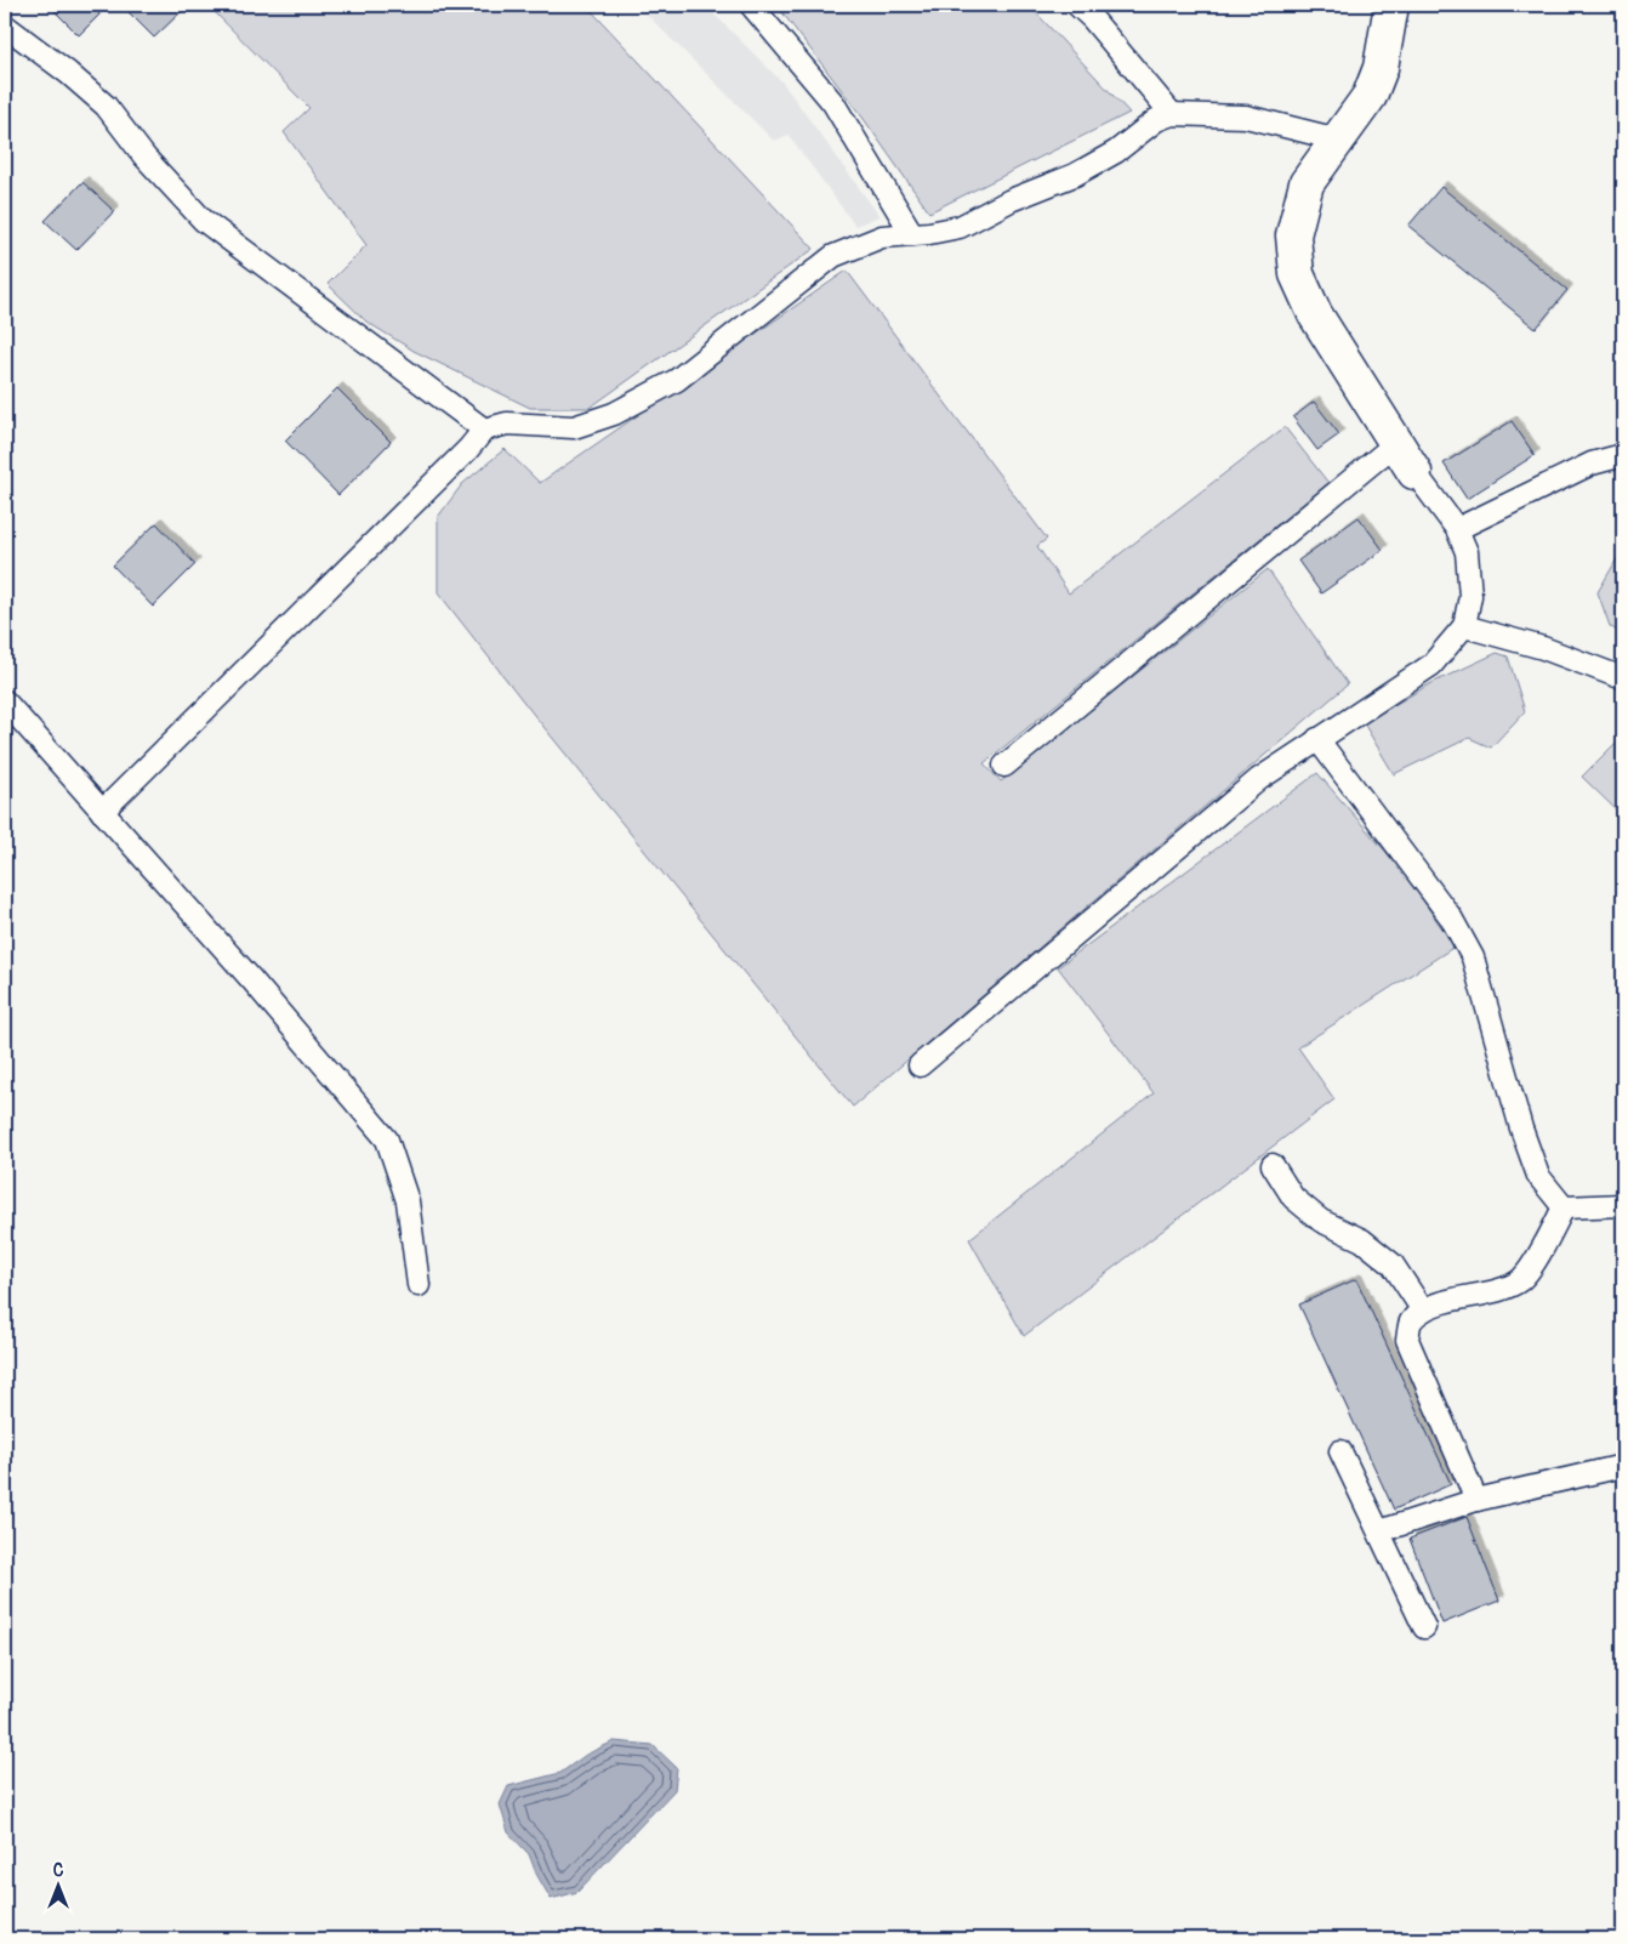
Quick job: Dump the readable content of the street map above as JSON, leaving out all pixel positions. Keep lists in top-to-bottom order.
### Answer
{
  "north": "top"
}
